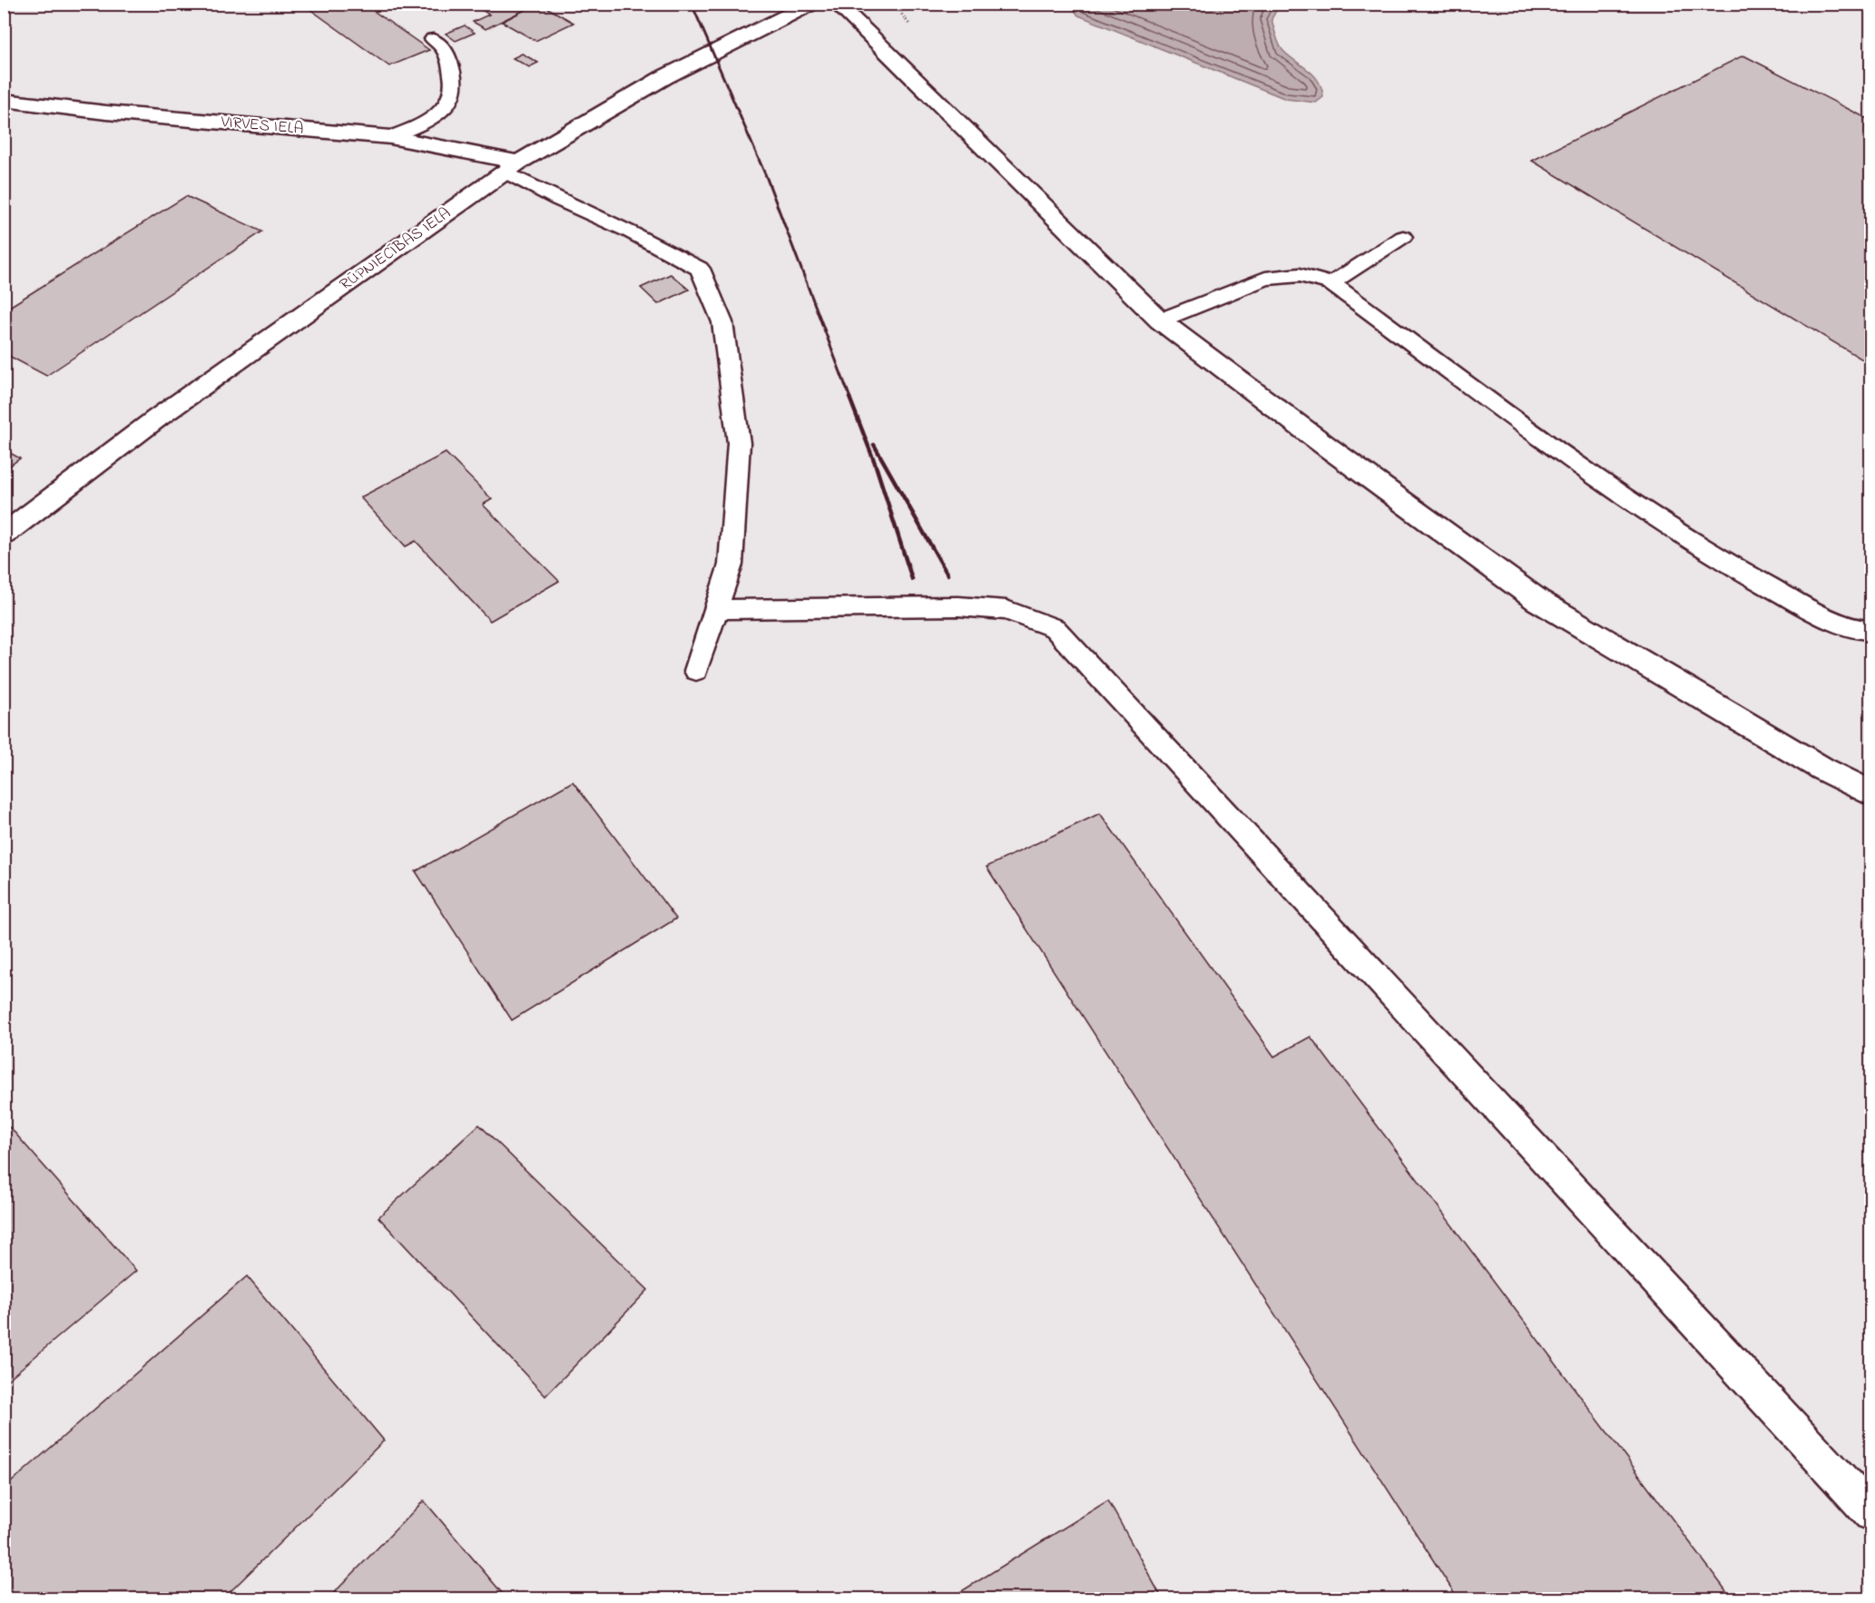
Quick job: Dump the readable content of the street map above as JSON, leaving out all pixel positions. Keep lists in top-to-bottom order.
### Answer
{
  "streets": {
    "street": ["VIRVES IELA", "RŪPNIECĪBAS IELA"]
  },
  "crossings": [
    ["VIRVES IELA", "RŪPNIECĪBAS IELA"]
  ]
}
